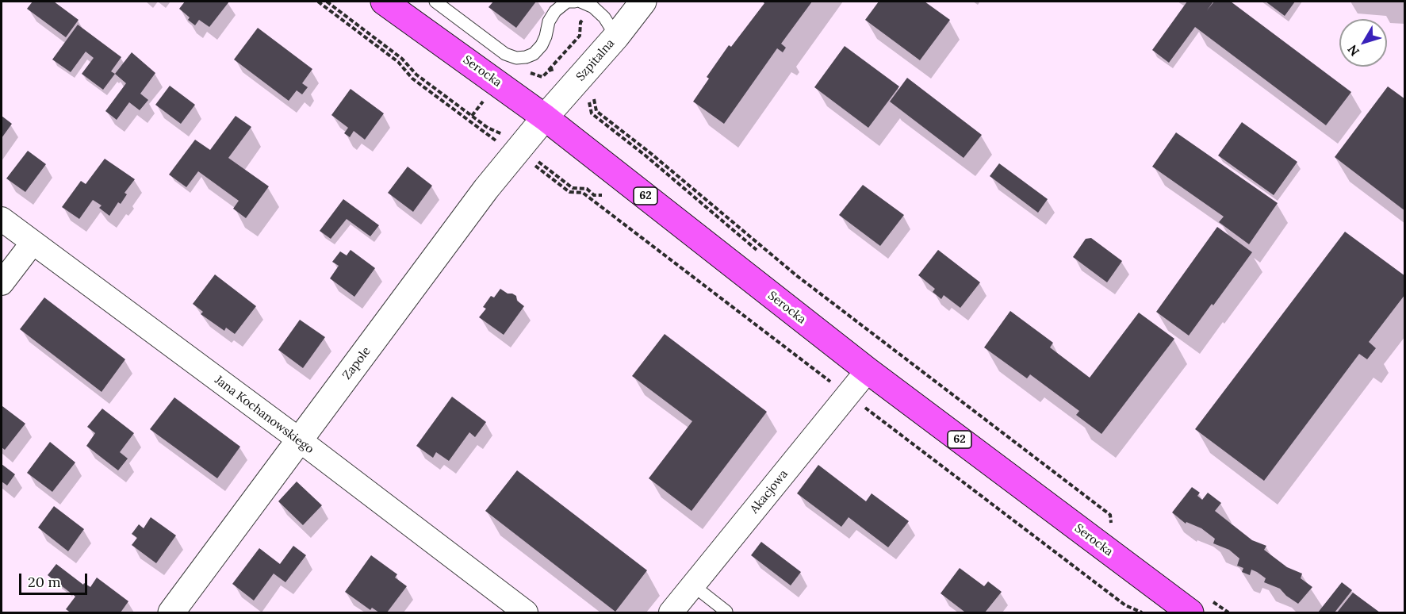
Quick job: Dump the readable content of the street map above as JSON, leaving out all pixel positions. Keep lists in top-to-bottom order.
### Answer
{
  "streets": {
    "main road": ["Serocka", "62"],
    "street": [
      "Szpitalna",
      "Zapole",
      "Jana Kochanowskiego",
      "Akacjowa"
    ]
  },
  "crossings": [
    ["Szpitalna", "Serocka"],
    ["Szpitalna", "Zapole"],
    ["Serocka", "Zapole"],
    ["Serocka", "Akacjowa"],
    ["Zapole", "Jana Kochanowskiego"]
  ],
  "scale_bar": "20 m",
  "north": "bottom left"
}
